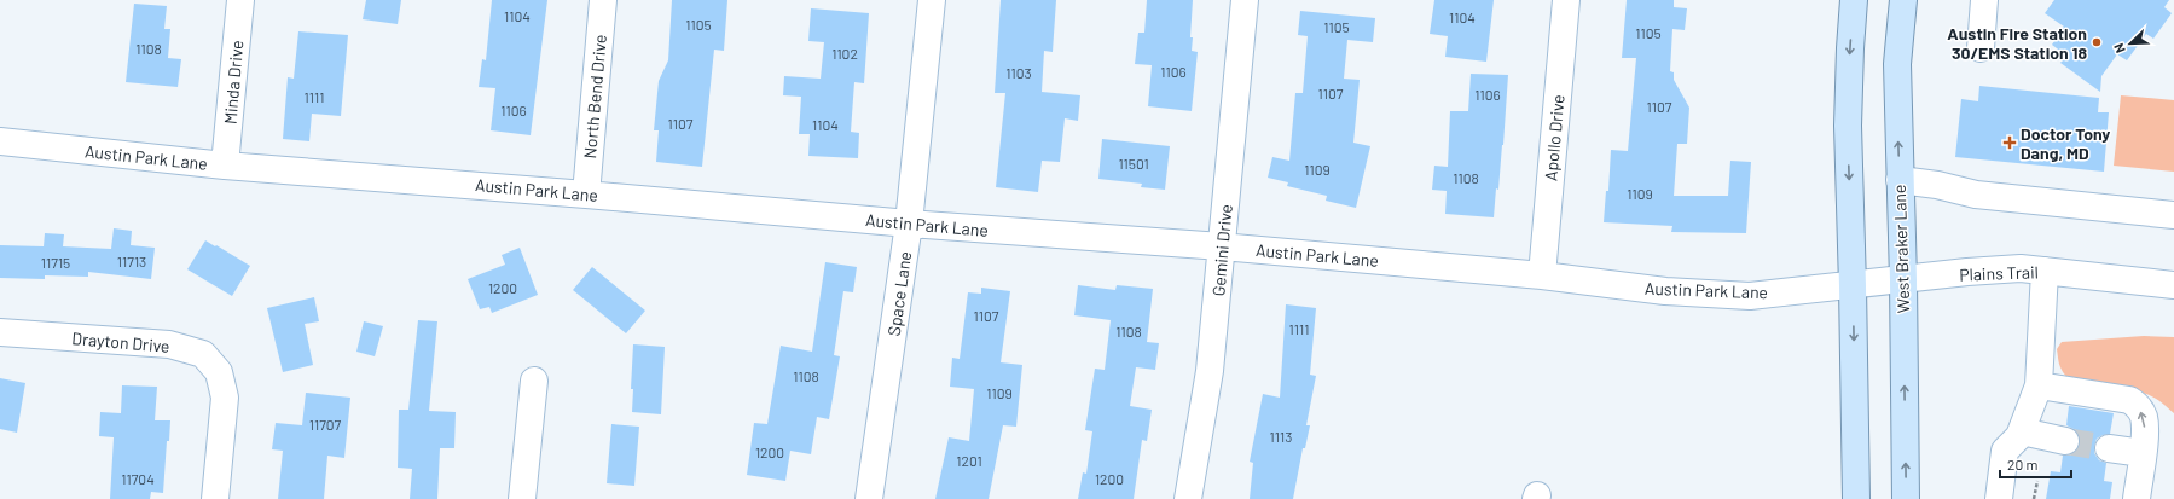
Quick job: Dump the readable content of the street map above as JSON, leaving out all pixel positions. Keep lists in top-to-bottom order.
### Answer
{
  "streets": {
    "main road": ["West Braker Lane"],
    "street": [
      "Minda Drive",
      "North Bend Drive",
      "Apollo Drive",
      "Austin Park Lane",
      "Gemini Drive",
      "Plains Trail",
      "Space Lane",
      "Drayton Drive"
    ]
  },
  "crossings": [
    ["Minda Drive", "Austin Park Lane"],
    ["North Bend Drive", "Austin Park Lane"],
    ["Apollo Drive", "Austin Park Lane"],
    ["Austin Park Lane", "Gemini Drive"],
    ["Austin Park Lane", "Plains Trail"],
    ["Austin Park Lane", "Space Lane"],
    ["West Braker Lane", "Plains Trail"]
  ],
  "places": {
    "other": ["Austin Fire Station 30/EMS Station 18"],
    "health": ["Doctor Tony Dang, MD"]
  },
  "house_numbers": [
    "1104",
    "1104",
    "1105",
    "1105",
    "1105",
    "1108",
    "1102",
    "1106",
    "1103",
    "1107",
    "1106",
    "1111",
    "1107",
    "1106",
    "1107",
    "1104",
    "11501",
    "1109",
    "1108",
    "1109",
    "11713",
    "11715",
    "1200",
    "1107",
    "1111",
    "1108",
    "1108",
    "1109",
    "11707",
    "1113",
    "1200",
    "1201",
    "11704",
    "1200"
  ],
  "scale_bar": "20 m",
  "north": "bottom left"
}
